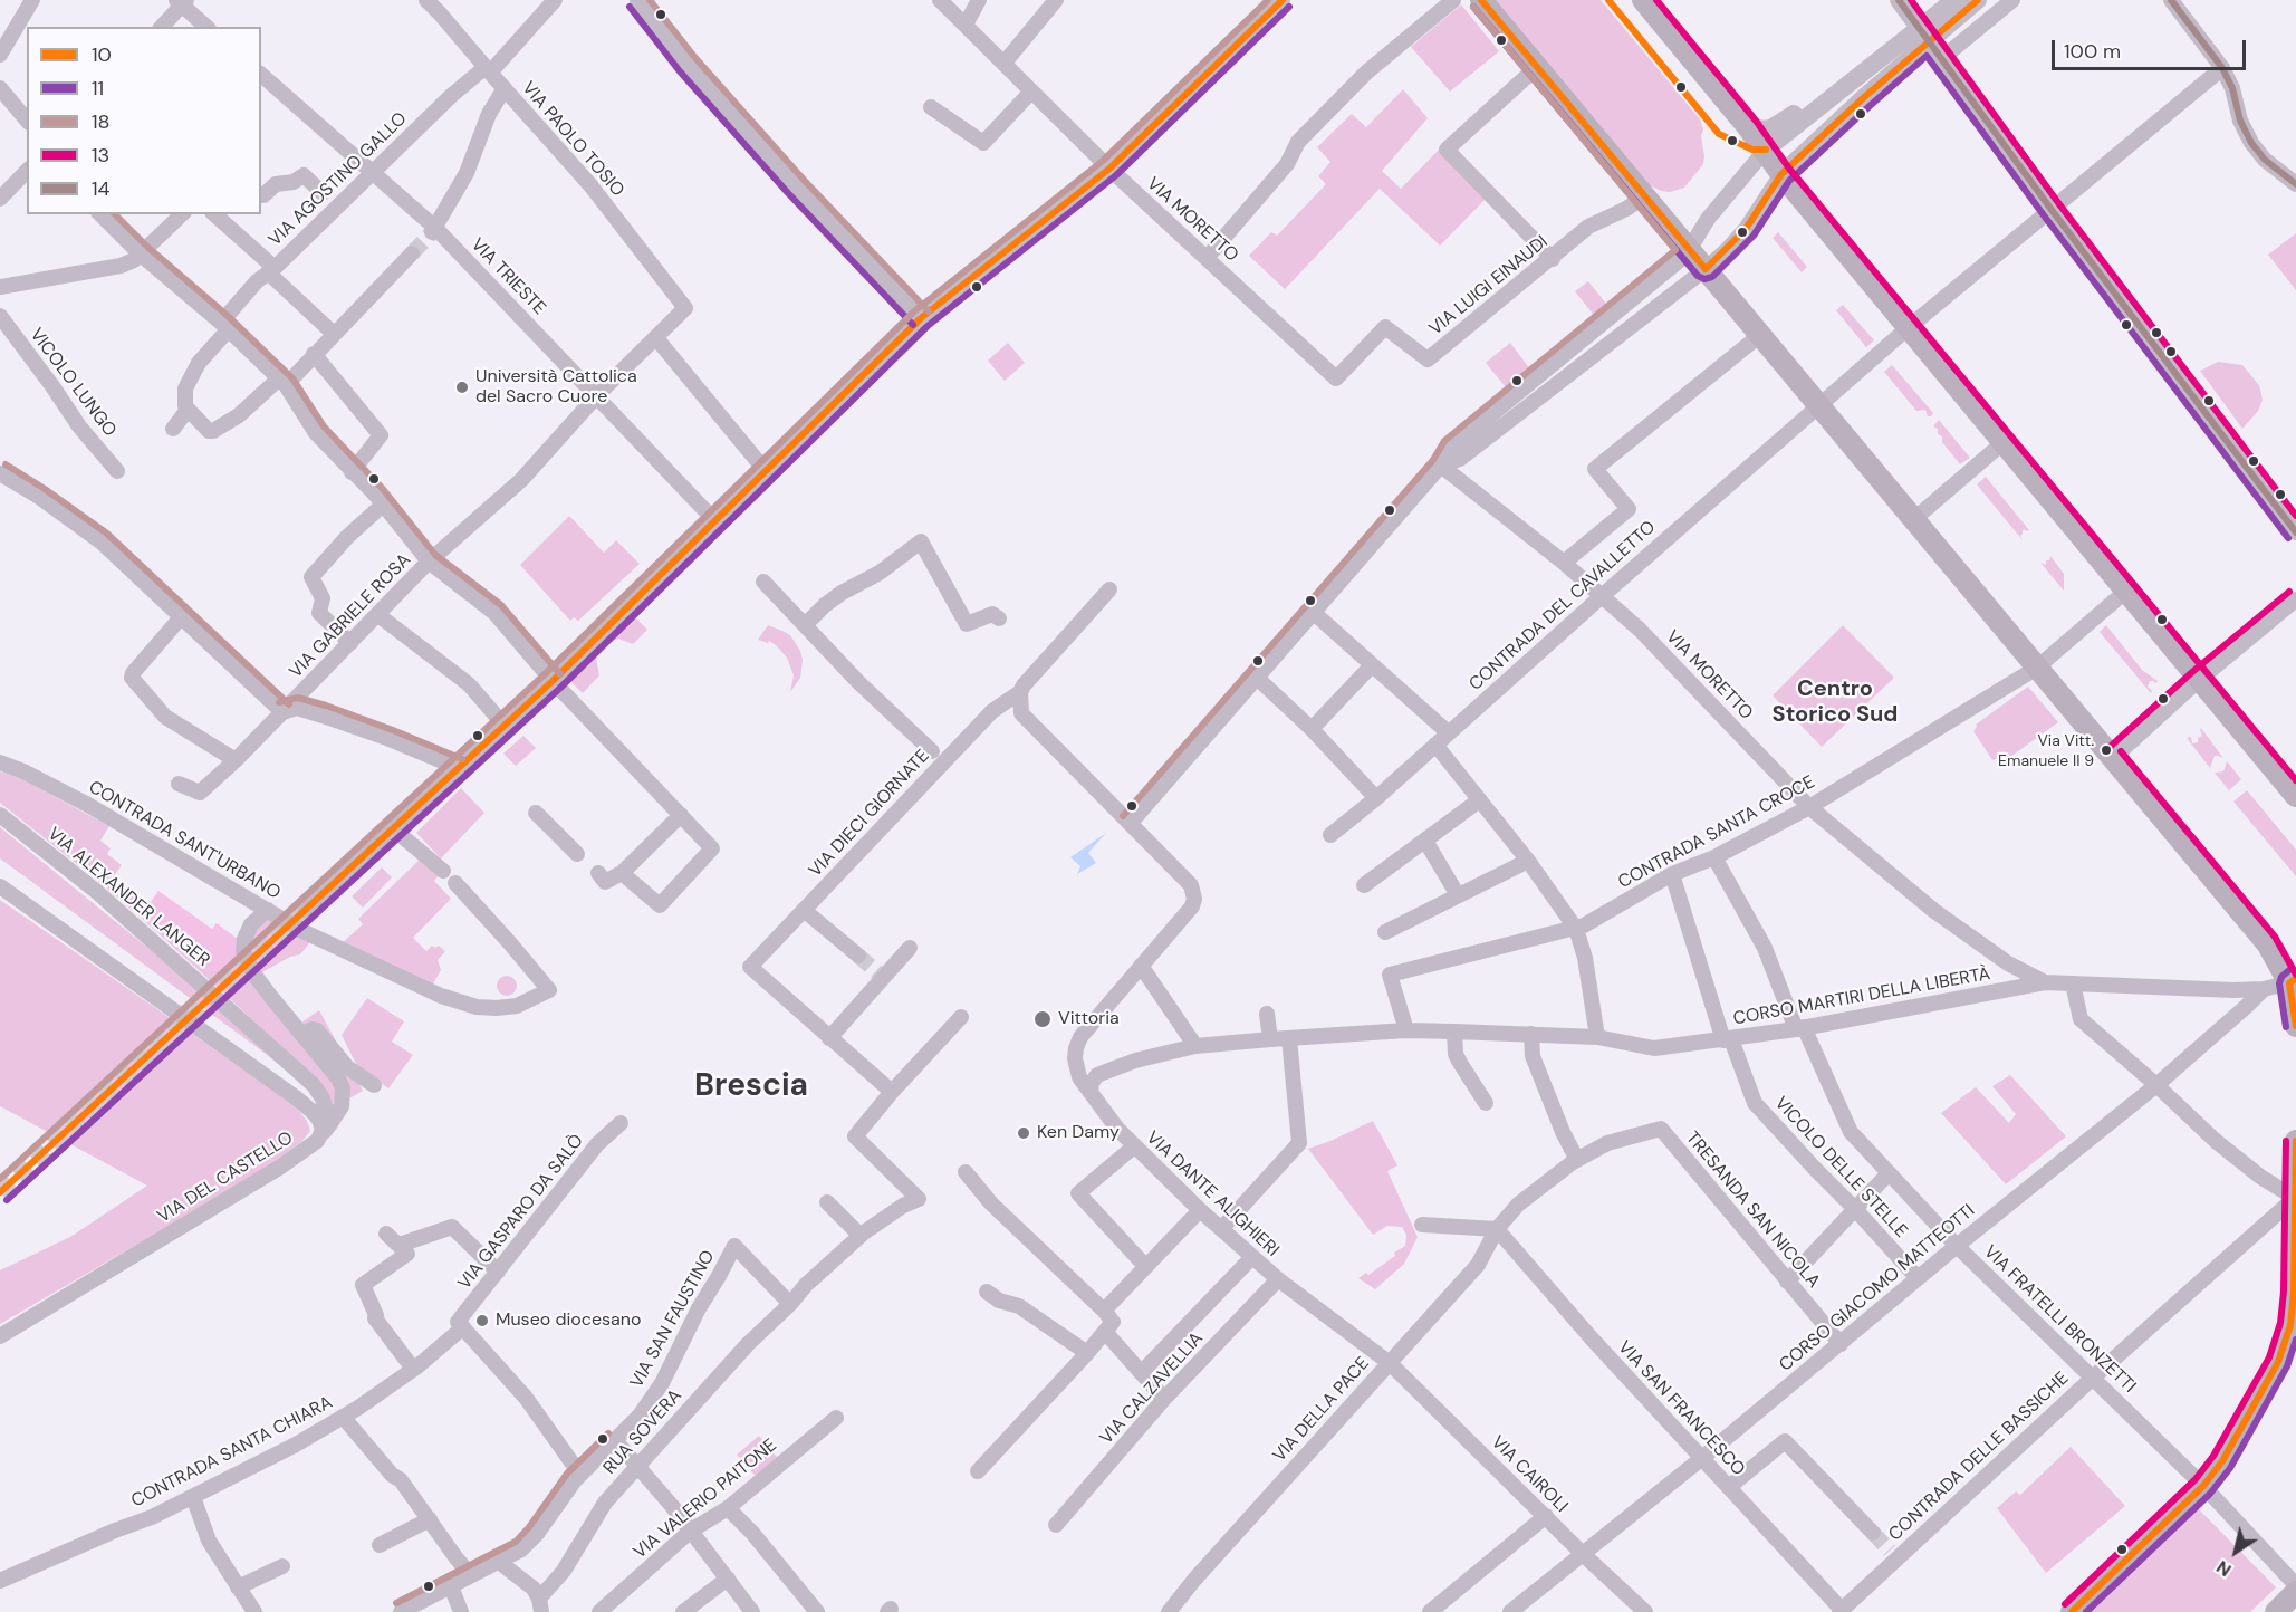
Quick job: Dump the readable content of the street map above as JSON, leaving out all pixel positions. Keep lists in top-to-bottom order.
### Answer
{
  "streets": {
    "street": [
      "VIA PAOLO TOSIO",
      "VIA AGOSTINO GALLO",
      "VIA MORETTO",
      "VIA TRIESTE",
      "VIA LUIGI EINAUDI",
      "VICOLO LUNGO",
      "CONTRADA DEL CAVALLETTO",
      "VIA GABRIELE ROSA",
      "VIA DIECI GIORNATE",
      "CONTRADA SANTA CROCE",
      "CONTRADA SANT'URBANO",
      "VIA ALEXANDER LANGER",
      "CORSO MARTIRI DELLA LIBERTÀ",
      "VICOLO DELLE STELLE",
      "VIA DEL CASTELLO",
      "VIA DANTE ALIGHIERI",
      "TRESANDA SAN NICOLA",
      "VIA GASPARO DA SALÒ",
      "CORSO GIACOMO MATTEOTTI",
      "VIA SAN FAUSTINO",
      "VIA FRATELLI BRONZETTI",
      "VIA CALZAVELLIA",
      "VIA SAN FRANCESCO",
      "VIA DELLA PACE",
      "RUA SOVERA",
      "CONTRADA SANTA CHIARA",
      "CONTRADA DELLE BASSICHE",
      "VIA CAIROLI",
      "VIA VALERIO PAITONE"
    ]
  },
  "crossings": [
    ["VIA PAOLO TOSIO", "VIA AGOSTINO GALLO"],
    ["VIA PAOLO TOSIO", "VIA GABRIELE ROSA"],
    ["VIA AGOSTINO GALLO", "VIA TRIESTE"],
    ["VIA MORETTO", "VIA LUIGI EINAUDI"],
    ["VIA MORETTO", "CONTRADA DEL CAVALLETTO"],
    ["VIA MORETTO", "CONTRADA SANTA CROCE"],
    ["VIA MORETTO", "CORSO MARTIRI DELLA LIBERTÀ"],
    ["VIA TRIESTE", "VIA GABRIELE ROSA"],
    ["CONTRADA SANTA CROCE", "CORSO MARTIRI DELLA LIBERTÀ"],
    ["CONTRADA SANTA CROCE", "VICOLO DELLE STELLE"],
    ["CONTRADA SANTA CROCE", "VIA FRATELLI BRONZETTI"],
    ["CONTRADA SANT'URBANO", "VIA DEL CASTELLO"],
    ["VIA ALEXANDER LANGER", "VIA DEL CASTELLO"],
    ["CORSO MARTIRI DELLA LIBERTÀ", "VICOLO DELLE STELLE"],
    ["CORSO MARTIRI DELLA LIBERTÀ", "CORSO GIACOMO MATTEOTTI"],
    ["CORSO MARTIRI DELLA LIBERTÀ", "VIA FRATELLI BRONZETTI"],
    ["VICOLO DELLE STELLE", "CORSO GIACOMO MATTEOTTI"],
    ["VIA DANTE ALIGHIERI", "VIA CALZAVELLIA"],
    ["VIA DANTE ALIGHIERI", "VIA DELLA PACE"],
    ["VIA DANTE ALIGHIERI", "VIA CAIROLI"],
    ["TRESANDA SAN NICOLA", "CORSO GIACOMO MATTEOTTI"],
    ["TRESANDA SAN NICOLA", "VIA SAN FRANCESCO"],
    ["TRESANDA SAN NICOLA", "VIA DELLA PACE"],
    ["VIA GASPARO DA SALÒ", "CONTRADA SANTA CHIARA"],
    ["CORSO GIACOMO MATTEOTTI", "VIA FRATELLI BRONZETTI"],
    ["CORSO GIACOMO MATTEOTTI", "VIA SAN FRANCESCO"],
    ["CORSO GIACOMO MATTEOTTI", "VIA CAIROLI"],
    ["VIA SAN FAUSTINO", "RUA SOVERA"],
    ["VIA FRATELLI BRONZETTI", "CONTRADA DELLE BASSICHE"],
    ["VIA SAN FRANCESCO", "VIA DELLA PACE"],
    ["VIA SAN FRANCESCO", "CONTRADA DELLE BASSICHE"],
    ["VIA DELLA PACE", "VIA CAIROLI"]
  ],
  "districts": ["Centro Storico Sud", "Brescia"],
  "places": [
    "Università Cattolica del Sacro Cuore",
    "Via Vitt. Emanuele II 9",
    "Vittoria",
    "Ken Damy",
    "Museo diocesano"
  ],
  "lines": [
    "transit line 10",
    "transit line 18",
    "transit line 13",
    "transit line 14",
    "transit line 11"
  ],
  "legend": [
    "10",
    "11",
    "18",
    "13",
    "14"
  ],
  "scale_bar": "100 m",
  "north": "bottom left"
}
